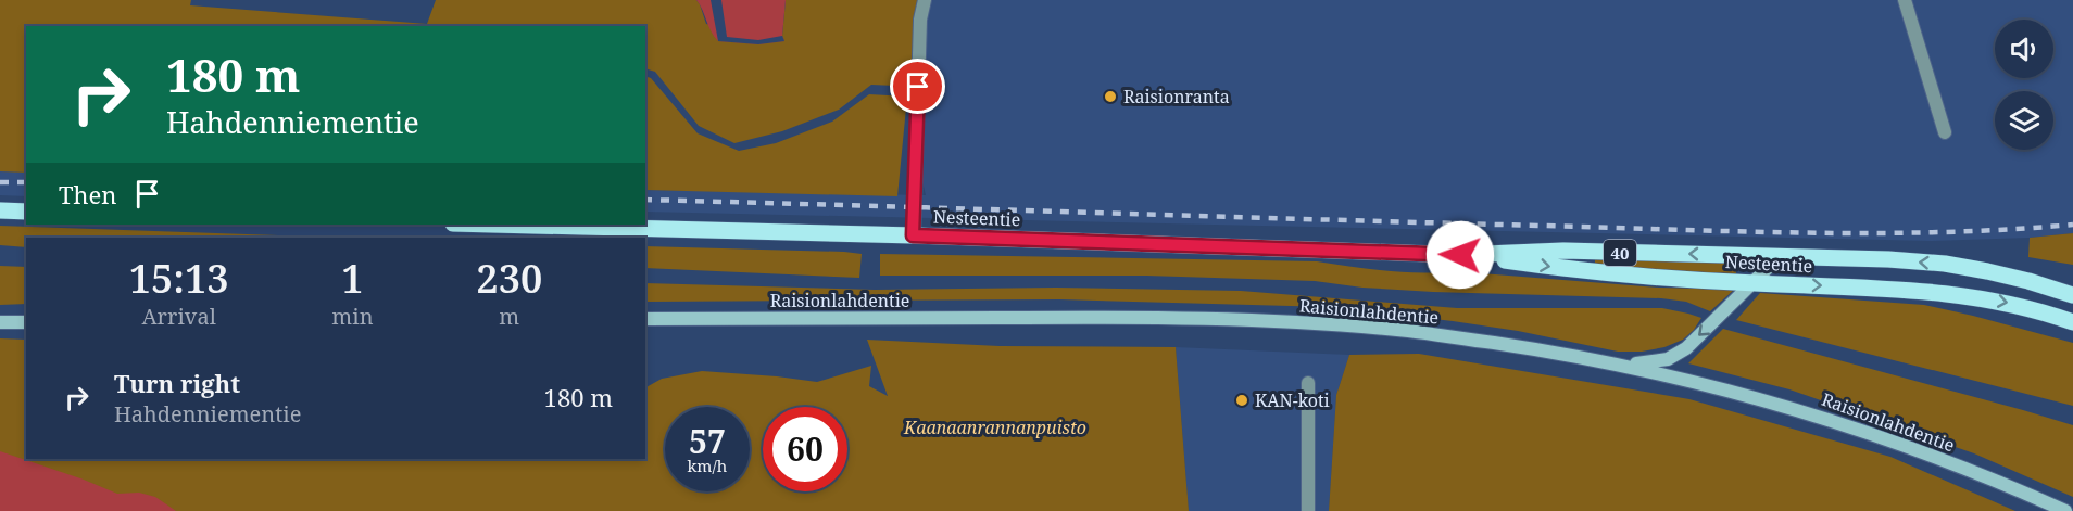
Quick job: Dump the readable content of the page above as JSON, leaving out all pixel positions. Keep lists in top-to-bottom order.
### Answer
{
  "streets": {
    "main road": ["Nesteentie", "40", "Raisionlahdentie"]
  },
  "parks": ["Kaanaanrannanpuisto"],
  "places": ["Raisionranta", "KAN-koti"],
  "page": {
    "turn": ["180 m", "Hahdenniementie"],
    "then": "Then",
    "eta": [
      "15:13",
      "Arrival",
      "1",
      "min",
      "230",
      "m"
    ],
    "list": [
      {
        "name": "Turn right",
        "note": "Hahdenniementie",
        "value": "180 m"
      }
    ],
    "speed": "57 km/h",
    "limit": "60"
  }
}
